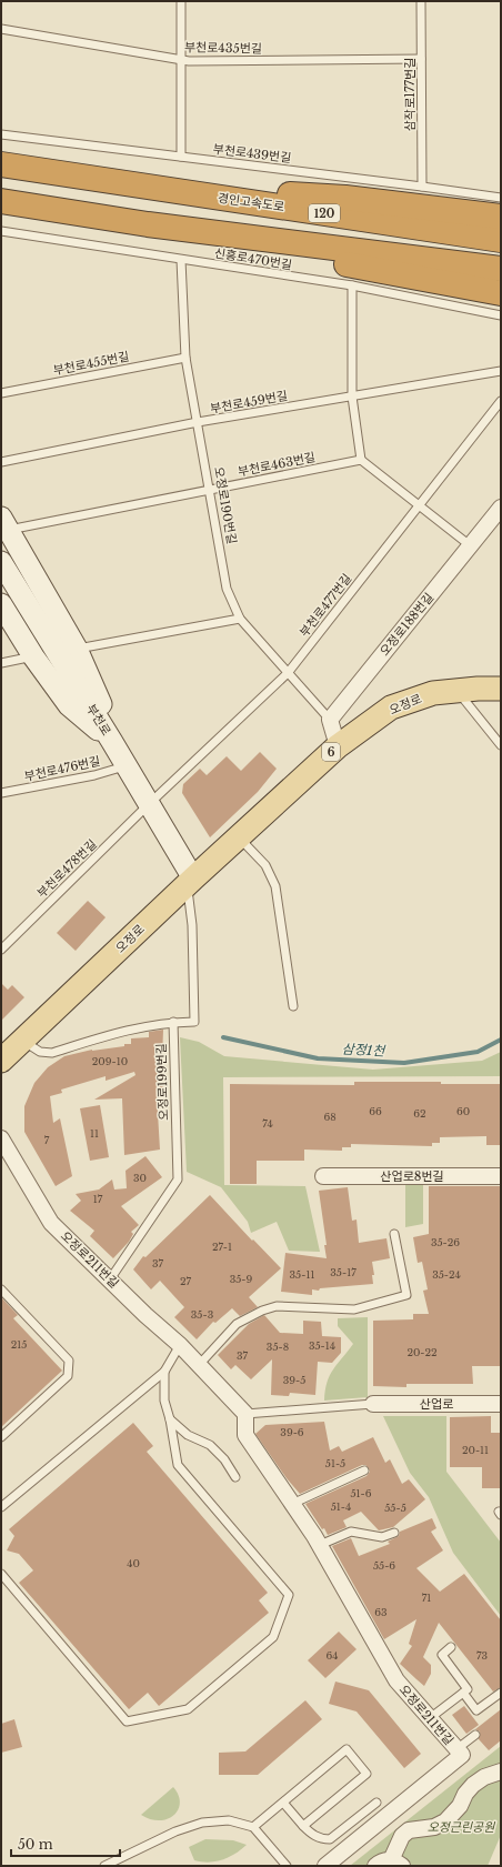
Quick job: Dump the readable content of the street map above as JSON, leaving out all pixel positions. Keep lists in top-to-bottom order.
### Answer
{
  "streets": {
    "highway": ["경인고속도로", "120"],
    "main road": ["오정로", "6"],
    "street": [
      "오정로188번길",
      "부천로",
      "산업로8번길",
      "오정로211번길",
      "산업로"
    ],
    "lane": [
      "부천로435번길",
      "삼작로177번길",
      "부천로439번길",
      "신흥로470번길",
      "부천로455번길",
      "부천로459번길",
      "부천로463번길",
      "오정로190번길",
      "부천로477번길",
      "부천로476번길",
      "부천로478번길",
      "오정로199번길"
    ]
  },
  "crossings": [
    ["부천로435번길", "삼작로177번길"],
    ["삼작로177번길", "부천로439번길"],
    ["신흥로470번길", "오정로190번길"],
    ["부천로455번길", "오정로190번길"],
    ["부천로459번길", "오정로190번길"],
    ["부천로463번길", "오정로190번길"],
    ["오정로190번길", "부천로477번길"],
    ["오정로190번길", "오정로188번길"],
    ["부천로477번길", "부천로"],
    ["부천로477번길", "부천로478번길"],
    ["오정로", "부천로"],
    ["부천로", "부천로476번길"],
    ["부천로", "부천로478번길"],
    ["오정로199번길", "오정로211번길"]
  ],
  "water": ["삼정1천"],
  "parks": ["오정근린공원"],
  "house_numbers": [
    "209-10",
    "66",
    "60",
    "62",
    "68",
    "74",
    "11",
    "7",
    "30",
    "17",
    "35-26",
    "27-1",
    "37",
    "35-17",
    "35-11",
    "35-24",
    "35-9",
    "27",
    "35-3",
    "215",
    "35-14",
    "35-8",
    "20-22",
    "37",
    "39-5",
    "39-6",
    "20-11",
    "51-5",
    "51-6",
    "51-4",
    "55-5",
    "40",
    "55-6",
    "71",
    "63",
    "64",
    "73"
  ],
  "scale_bar": "50 m"
}
